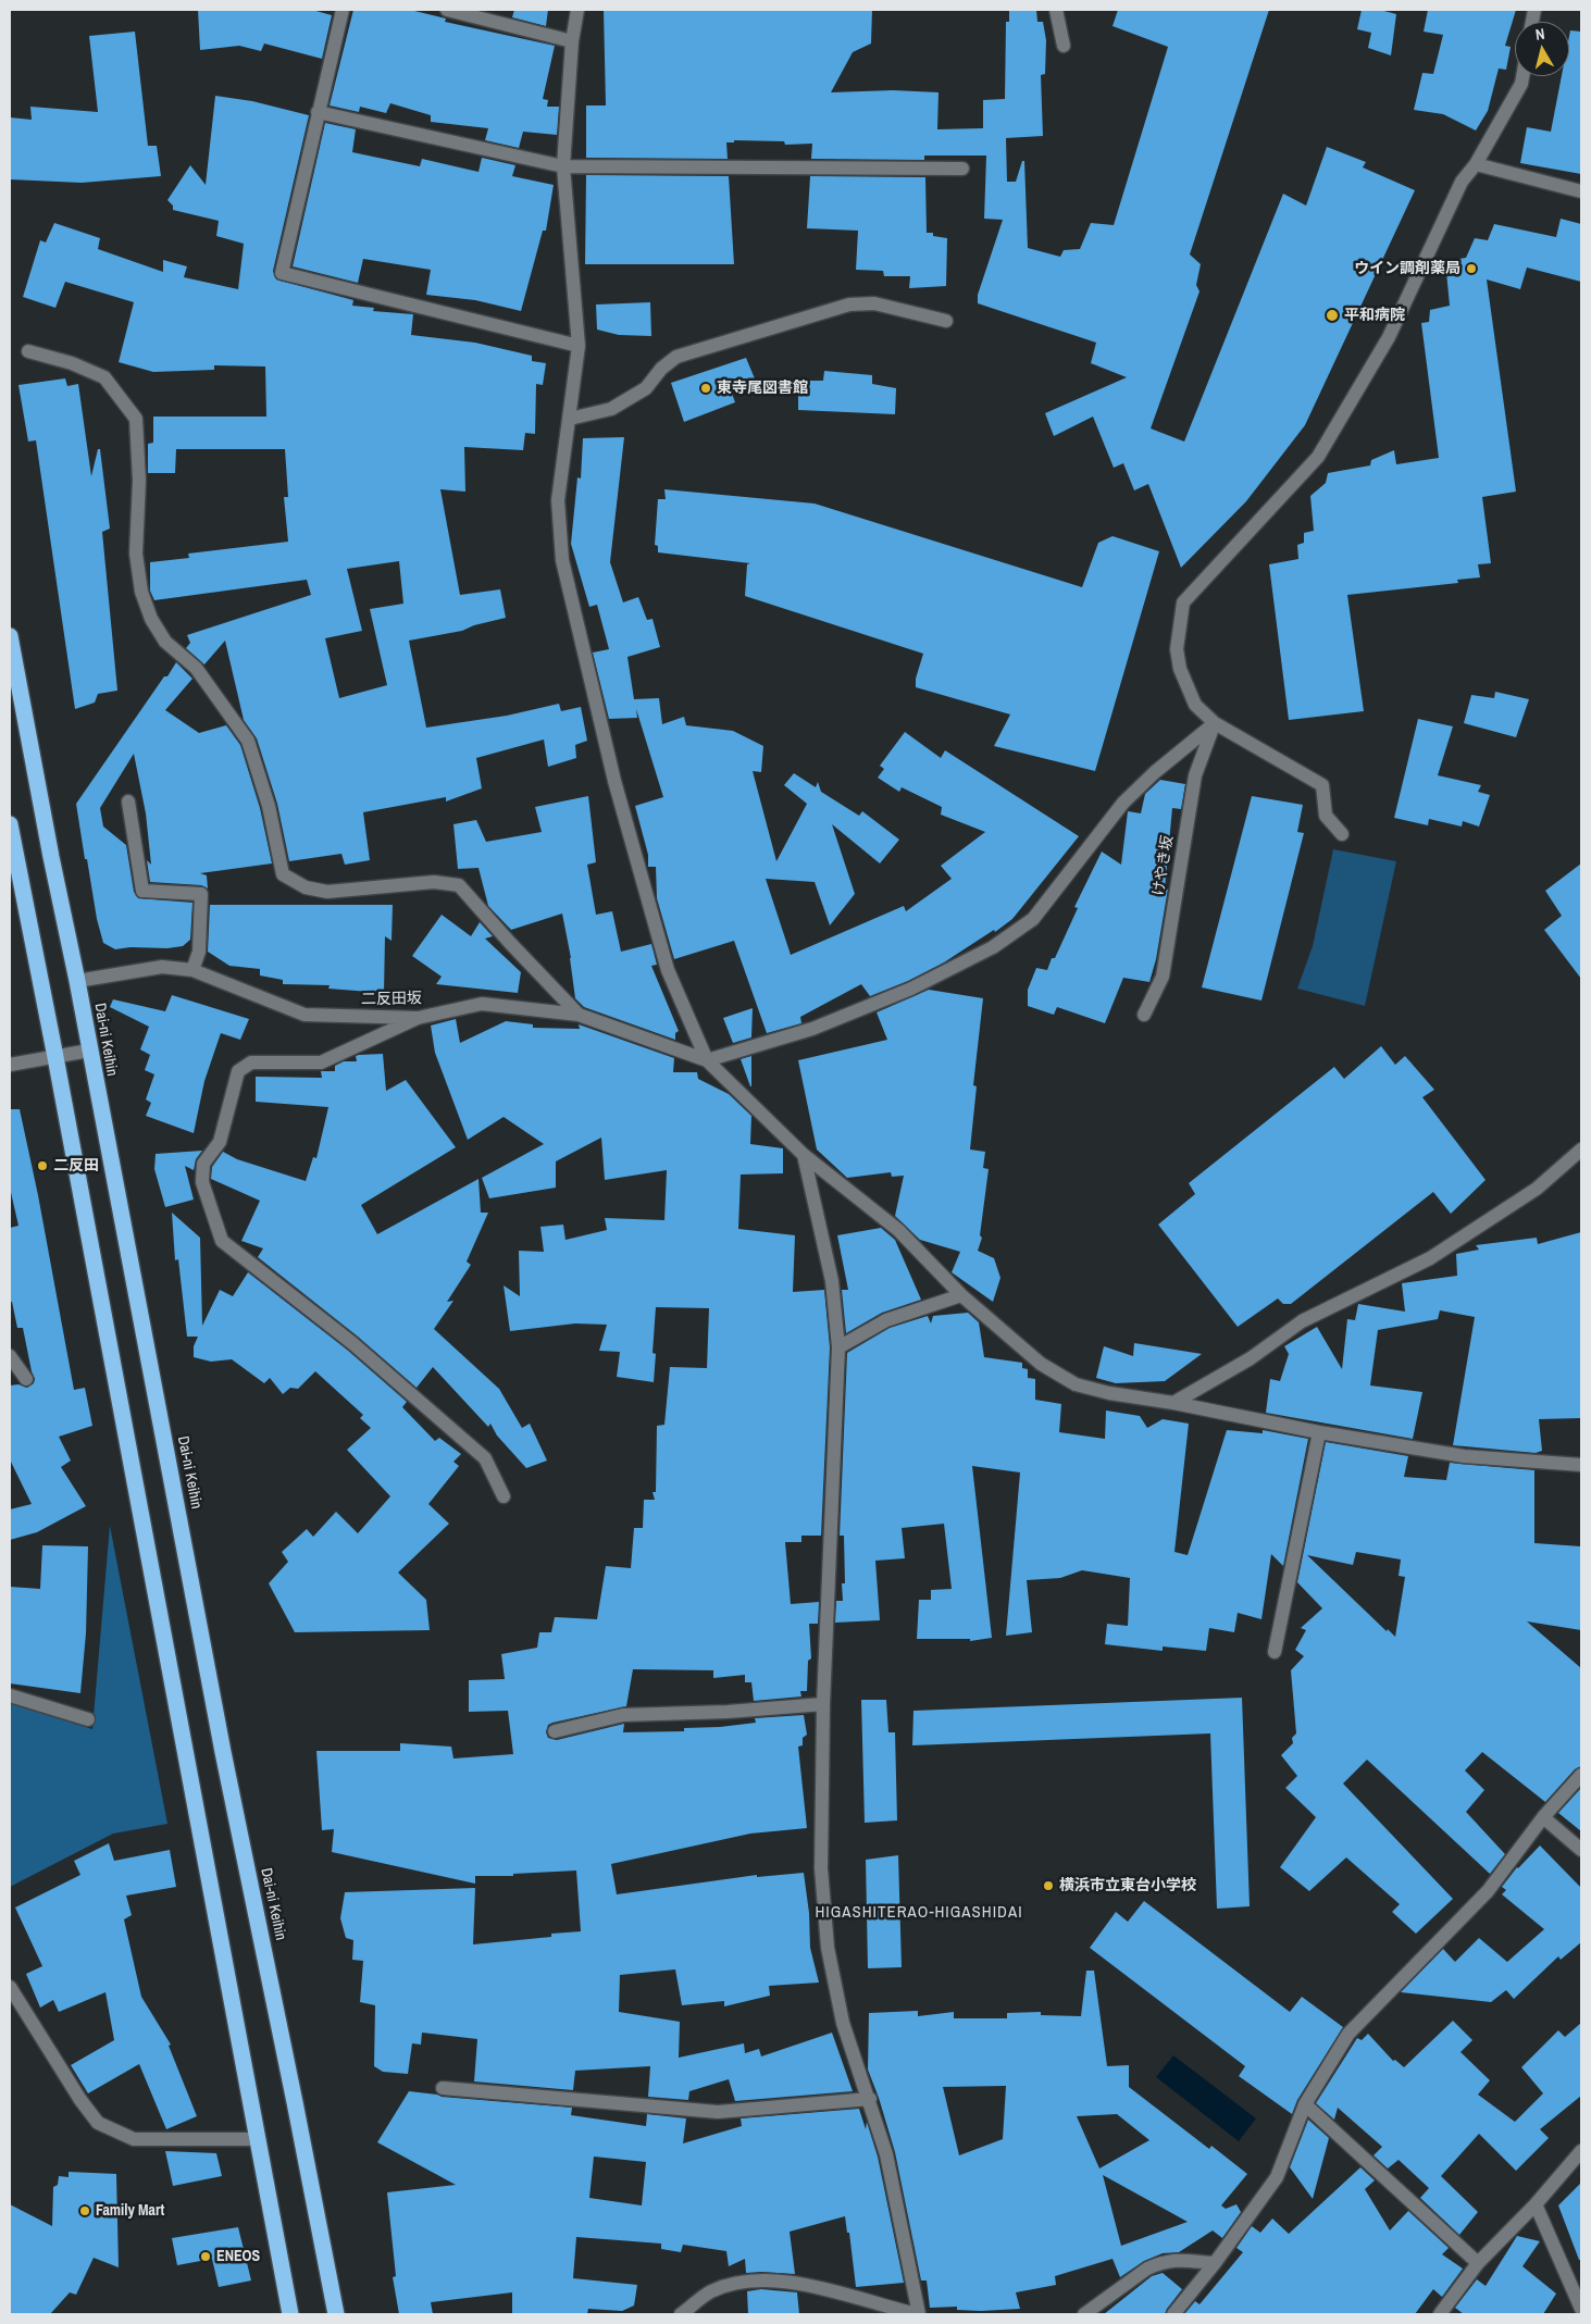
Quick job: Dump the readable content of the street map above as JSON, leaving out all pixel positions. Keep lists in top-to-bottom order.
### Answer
{
  "streets": {
    "highway": ["Dai-ni Keihin"],
    "street": ["けやき坂", "二反田坂"]
  },
  "crossings": [
    ["二反田坂", "Dai-ni Keihin"]
  ],
  "districts": ["HIGASHITERAO-HIGASHIDAI"],
  "places": [
    "ウイン調剤薬局",
    "平和病院",
    "東寺尾図書館",
    "二反田",
    "横浜市立東台小学校",
    "Family Mart",
    "ENEOS"
  ],
  "north": "top"
}
